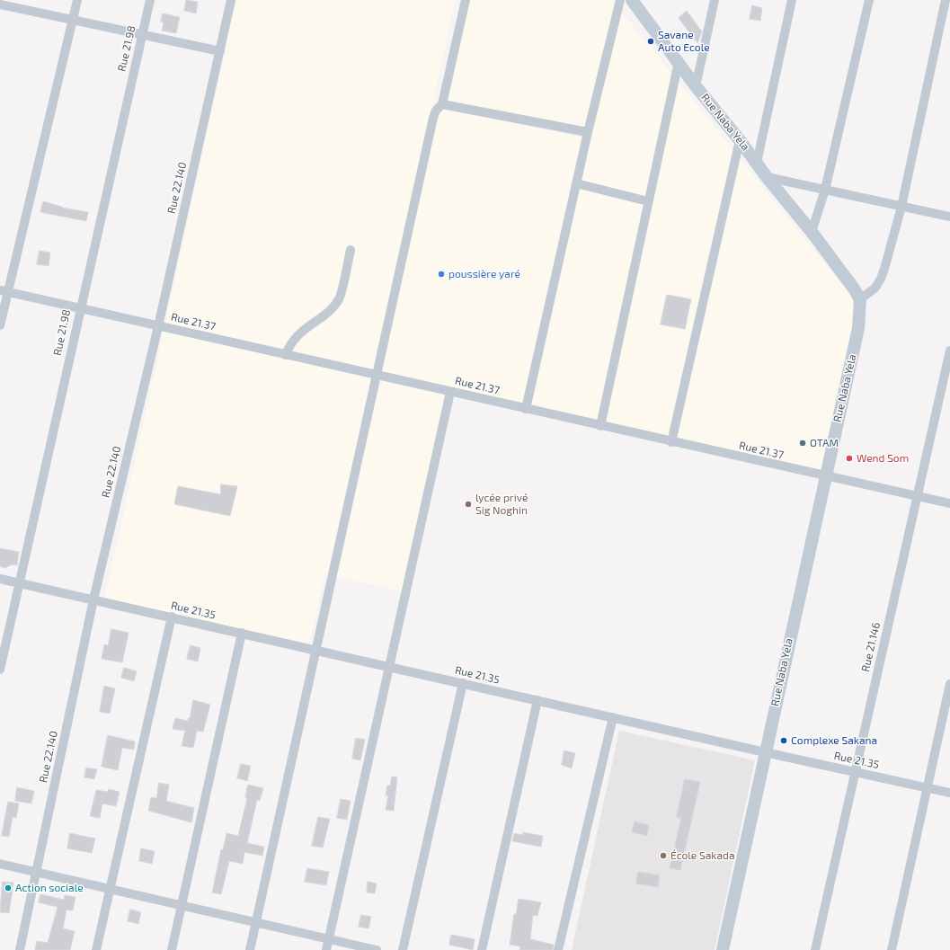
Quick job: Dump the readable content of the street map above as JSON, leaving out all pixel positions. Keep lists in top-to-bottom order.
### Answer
{
  "streets": {
    "street": [
      "Rue 21.98",
      "Rue Naba Yela",
      "Rue 22.140",
      "Rue 21.37",
      "Rue 21.35",
      "Rue 21.146"
    ]
  },
  "crossings": [
    ["Rue 21.98", "Rue 21.37"],
    ["Rue 21.98", "Rue 21.35"],
    ["Rue Naba Yela", "Rue 21.37"],
    ["Rue Naba Yela", "Rue 21.35"],
    ["Rue 22.140", "Rue 21.37"],
    ["Rue 22.140", "Rue 21.35"],
    ["Rue 21.37", "Rue 21.146"],
    ["Rue 21.35", "Rue 21.146"]
  ],
  "places": [
    "Savane Auto Ecole",
    "poussière yaré",
    "OTAM",
    "Wend Som",
    "lycée privé Sig Noghin",
    "Complexe Sakana",
    "École Sakada",
    "Action sociale"
  ]
}
